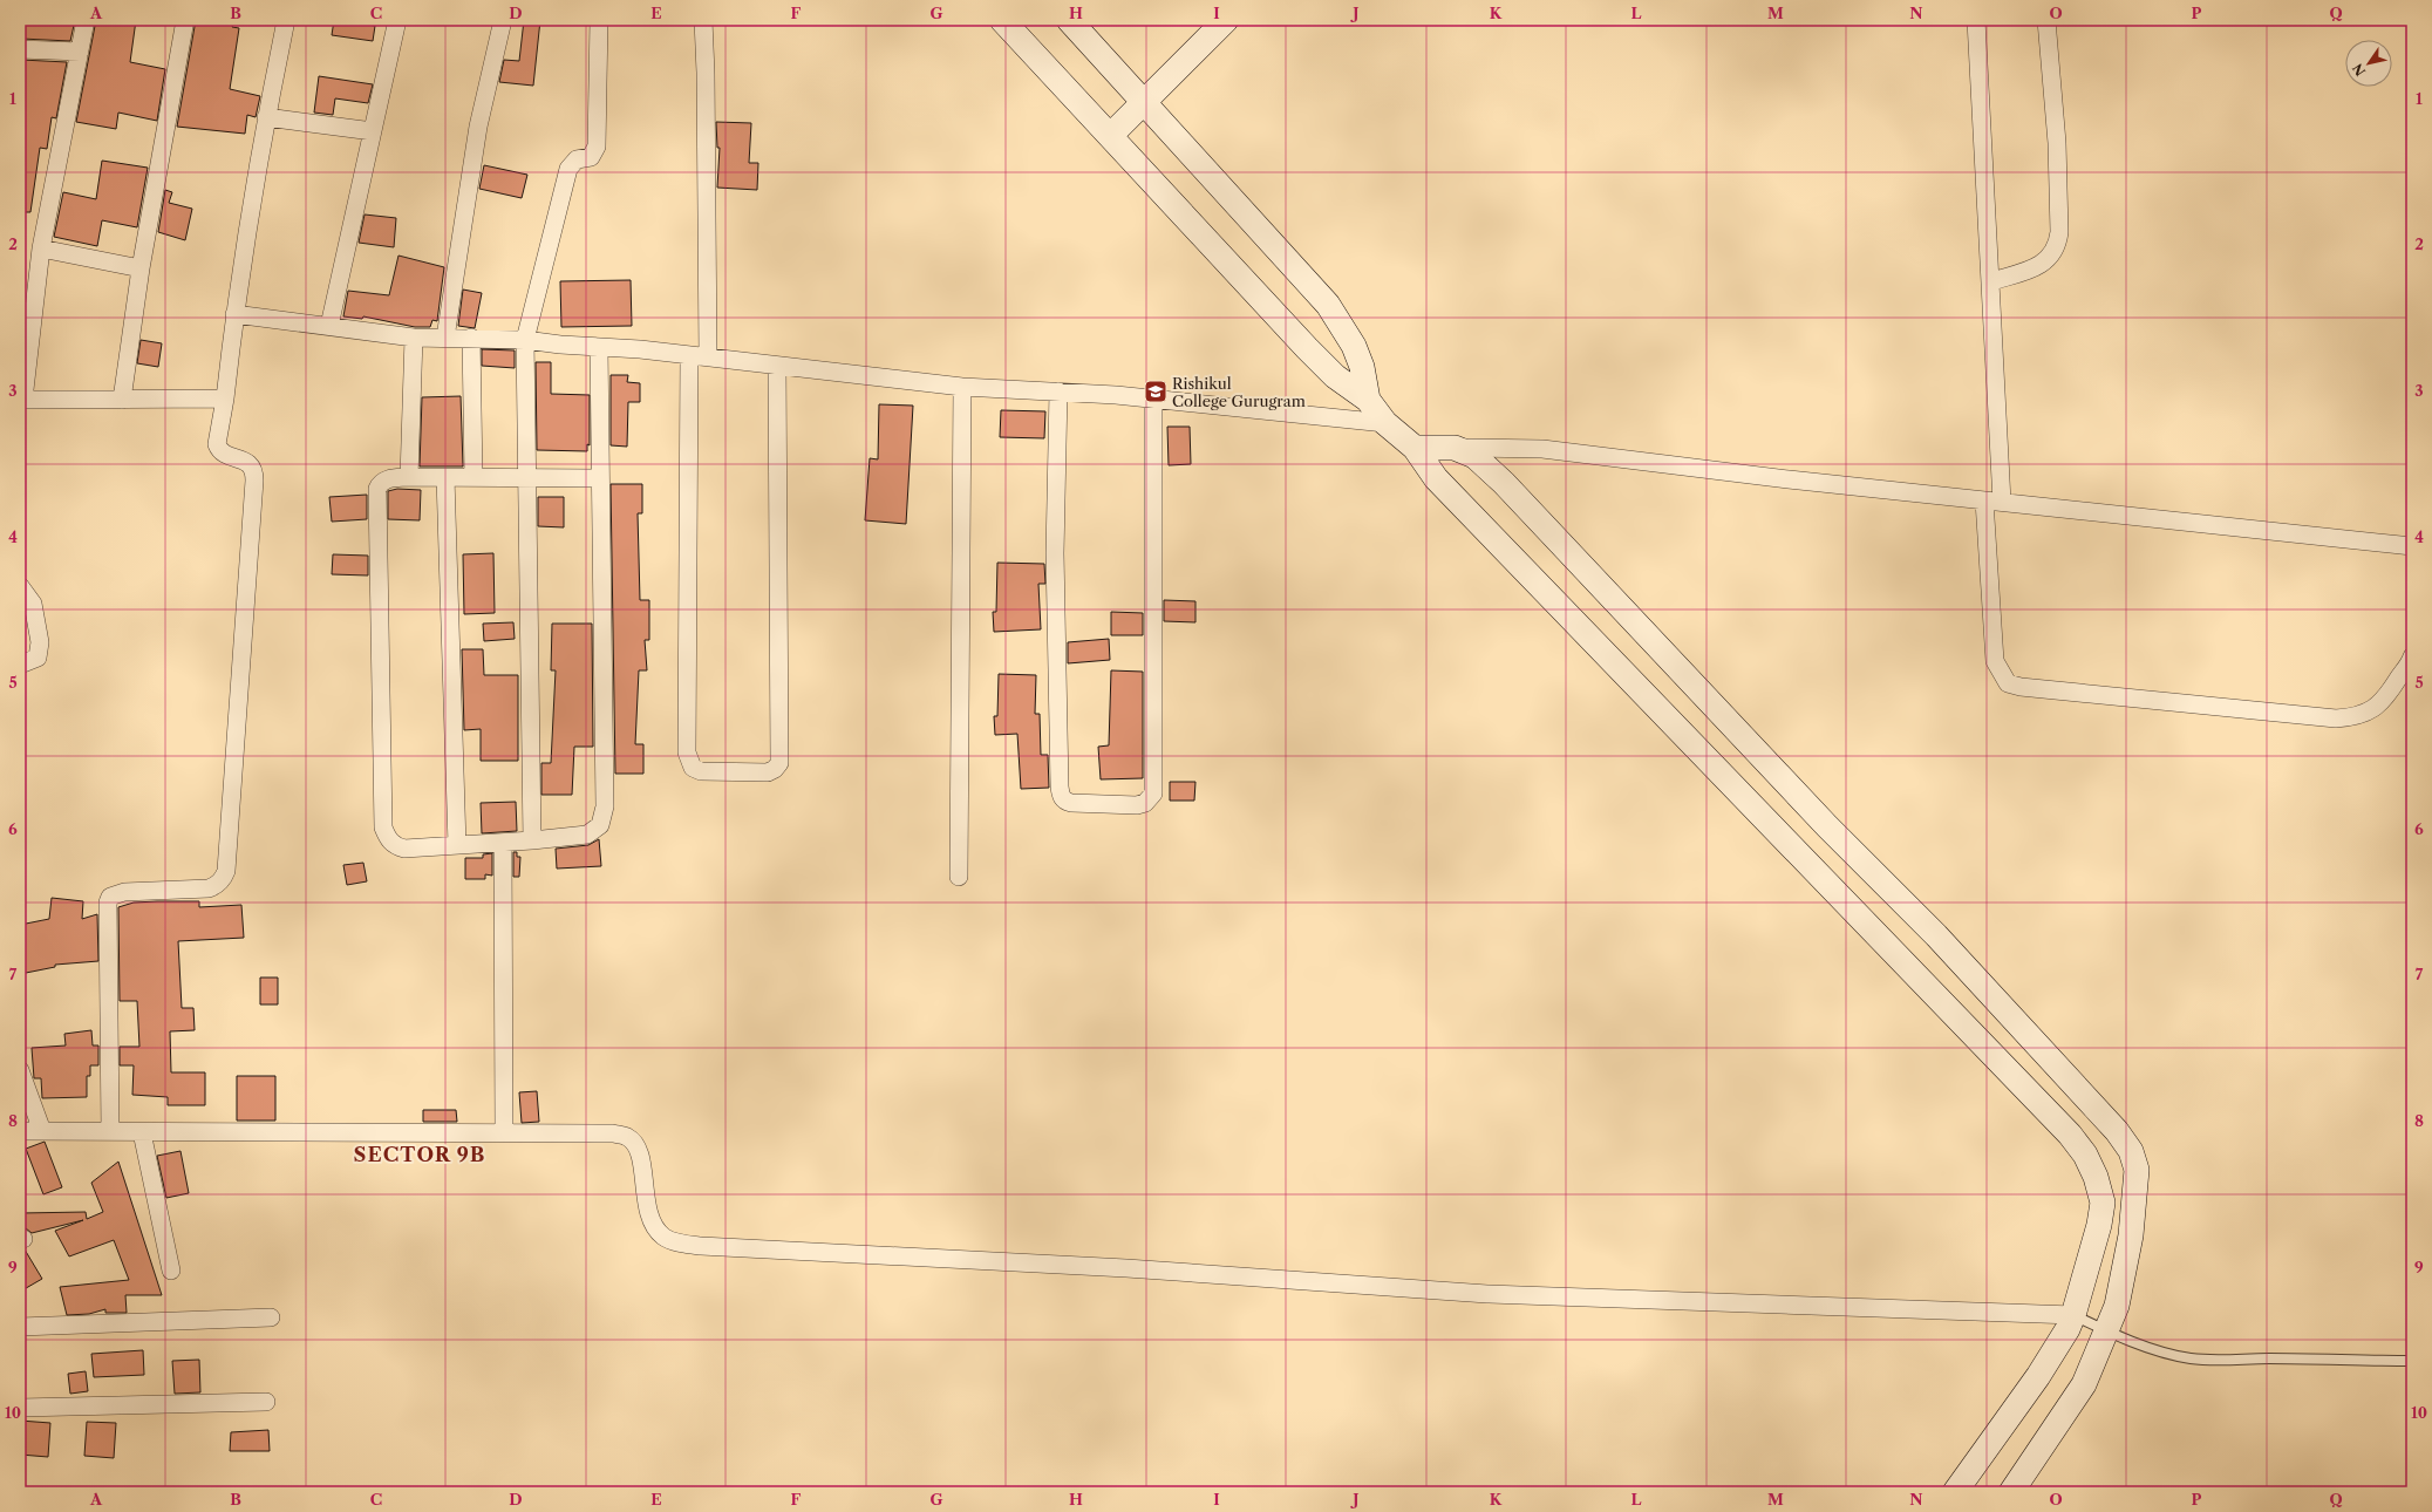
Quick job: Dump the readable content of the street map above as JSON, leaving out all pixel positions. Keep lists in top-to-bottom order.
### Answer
{
  "districts": ["SECTOR 9B"],
  "places": {
    "school or university": ["Rishikul College Gurugram"]
  },
  "north": "bottom left",
  "grid": {
    "columns": [
      "A",
      "B",
      "C",
      "D",
      "E",
      "F",
      "G",
      "H",
      "I",
      "J",
      "K",
      "L",
      "M",
      "N",
      "O",
      "P",
      "Q"
    ],
    "rows": [
      "1",
      "2",
      "3",
      "4",
      "5",
      "6",
      "7",
      "8",
      "9",
      "10"
    ]
  }
}
